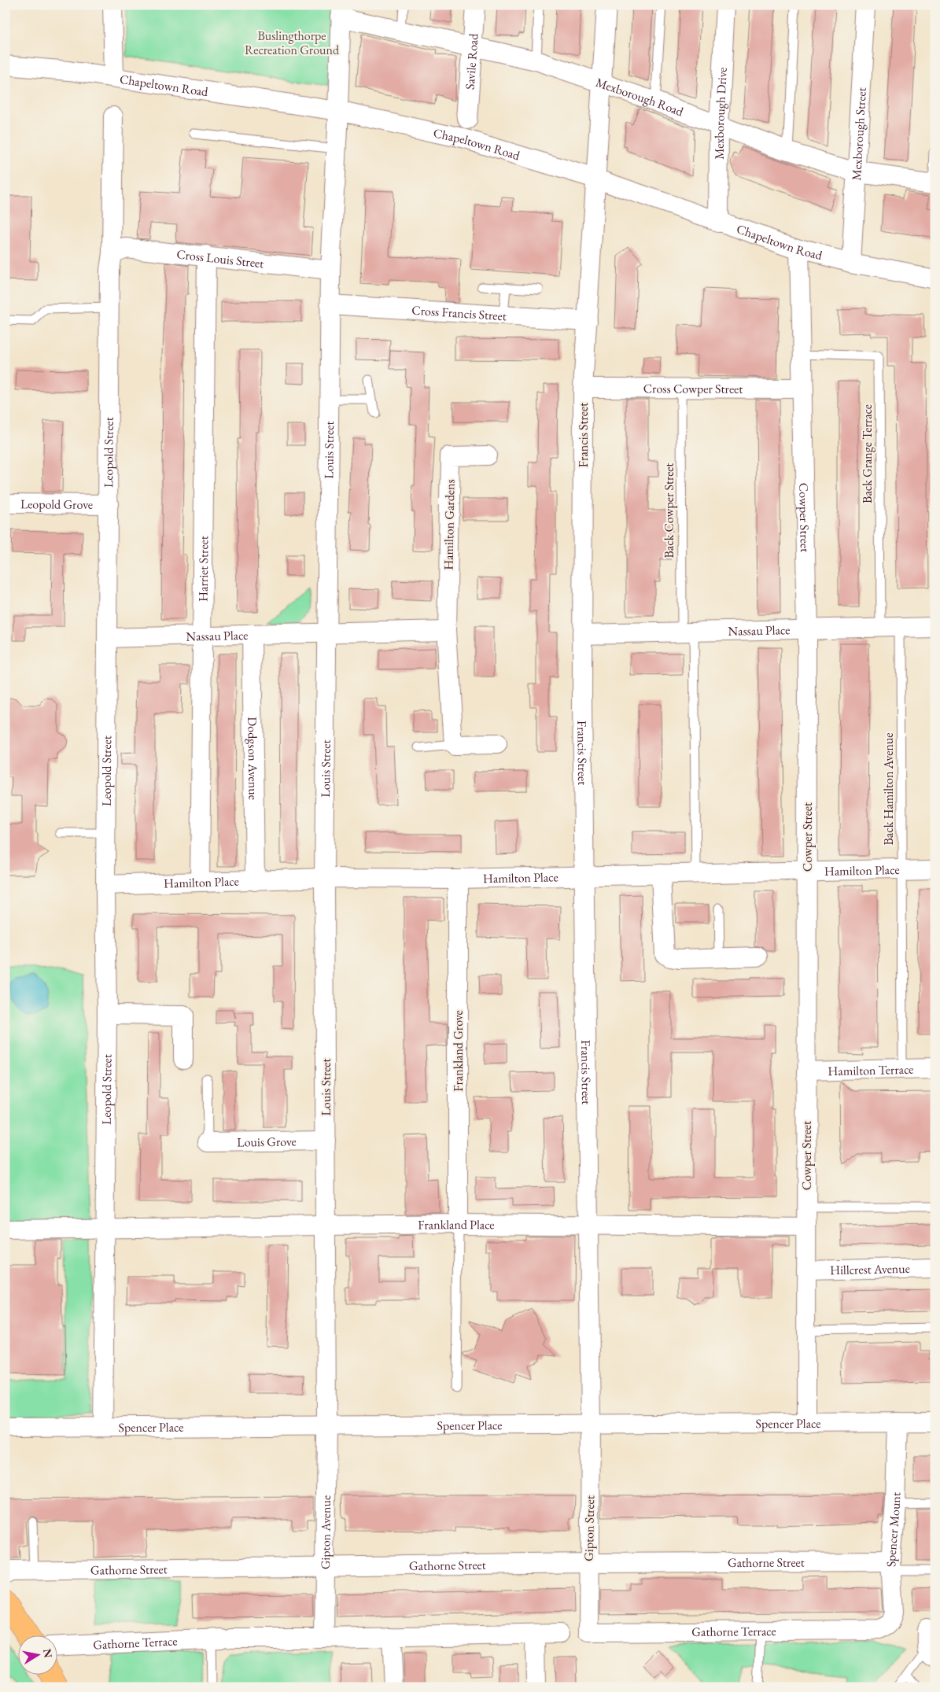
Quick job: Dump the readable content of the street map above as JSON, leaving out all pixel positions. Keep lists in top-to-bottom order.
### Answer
{
  "streets": {
    "street": [
      "Savile Road",
      "Chapeltown Road",
      "Mexborough Road",
      "Mexborough Drive",
      "Mexborough Street",
      "Cross Louis Street",
      "Cross Francis Street",
      "Cross Cowper Street",
      "Francis Street",
      "Louis Street",
      "Leopold Street",
      "Leopold Grove",
      "Cowper Street",
      "Hamilton Gardens",
      "Harriet Street",
      "Nassau Place",
      "Dodgson Avenue",
      "Hamilton Place",
      "Frankland Grove",
      "Hamilton Terrace",
      "Louis Grove",
      "Frankland Place",
      "Hillcrest Avenue",
      "Spencer Place",
      "Gipton Street",
      "Spencer Mount",
      "Gipton Avenue",
      "Gathorne Street",
      "Gathorne Terrace"
    ],
    "lane": ["Back Grange Terrace", "Back Cowper Street", "Back Hamilton Avenue"]
  },
  "crossings": [
    ["Savile Road", "Chapeltown Road"],
    ["Savile Road", "Mexborough Road"],
    ["Chapeltown Road", "Mexborough Drive"],
    ["Chapeltown Road", "Mexborough Street"],
    ["Chapeltown Road", "Francis Street"],
    ["Chapeltown Road", "Louis Street"],
    ["Chapeltown Road", "Cowper Street"],
    ["Mexborough Road", "Mexborough Drive"],
    ["Mexborough Road", "Mexborough Street"],
    ["Mexborough Road", "Francis Street"],
    ["Mexborough Road", "Louis Street"],
    ["Cross Louis Street", "Louis Street"],
    ["Cross Louis Street", "Leopold Street"],
    ["Cross Louis Street", "Harriet Street"],
    ["Cross Francis Street", "Francis Street"],
    ["Cross Francis Street", "Louis Street"],
    ["Cross Cowper Street", "Francis Street"],
    ["Cross Cowper Street", "Back Cowper Street"],
    ["Cross Cowper Street", "Cowper Street"],
    ["Francis Street", "Nassau Place"],
    ["Francis Street", "Hamilton Place"],
    ["Francis Street", "Frankland Place"],
    ["Francis Street", "Spencer Place"],
    ["Francis Street", "Gipton Street"],
    ["Louis Street", "Nassau Place"],
    ["Louis Street", "Hamilton Place"],
    ["Louis Street", "Louis Grove"],
    ["Louis Street", "Frankland Place"],
    ["Louis Street", "Spencer Place"],
    ["Louis Street", "Gipton Avenue"],
    ["Leopold Street", "Leopold Grove"],
    ["Leopold Street", "Nassau Place"],
    ["Leopold Street", "Hamilton Place"],
    ["Leopold Street", "Frankland Place"],
    ["Leopold Street", "Spencer Place"],
    ["Back Grange Terrace", "Cowper Street"],
    ["Back Grange Terrace", "Nassau Place"],
    ["Back Cowper Street", "Nassau Place"],
    ["Back Cowper Street", "Hamilton Place"],
    ["Cowper Street", "Nassau Place"],
    ["Cowper Street", "Hamilton Place"],
    ["Cowper Street", "Hamilton Terrace"],
    ["Cowper Street", "Frankland Place"],
    ["Cowper Street", "Hillcrest Avenue"],
    ["Cowper Street", "Spencer Place"],
    ["Harriet Street", "Nassau Place"],
    ["Harriet Street", "Hamilton Place"],
    ["Nassau Place", "Dodgson Avenue"],
    ["Nassau Place", "Back Hamilton Avenue"],
    ["Dodgson Avenue", "Hamilton Place"],
    ["Back Hamilton Avenue", "Hamilton Place"],
    ["Back Hamilton Avenue", "Hamilton Terrace"],
    ["Hamilton Place", "Frankland Grove"],
    ["Frankland Grove", "Frankland Place"],
    ["Spencer Place", "Gipton Street"],
    ["Spencer Place", "Spencer Mount"],
    ["Spencer Place", "Gipton Avenue"],
    ["Gipton Street", "Gathorne Street"],
    ["Gipton Street", "Gathorne Terrace"],
    ["Spencer Mount", "Gathorne Street"],
    ["Spencer Mount", "Gathorne Terrace"],
    ["Gipton Avenue", "Gathorne Street"],
    ["Gipton Avenue", "Gathorne Terrace"]
  ],
  "parks": ["Buslingthorpe Recreation Ground"],
  "north": "right"
}
